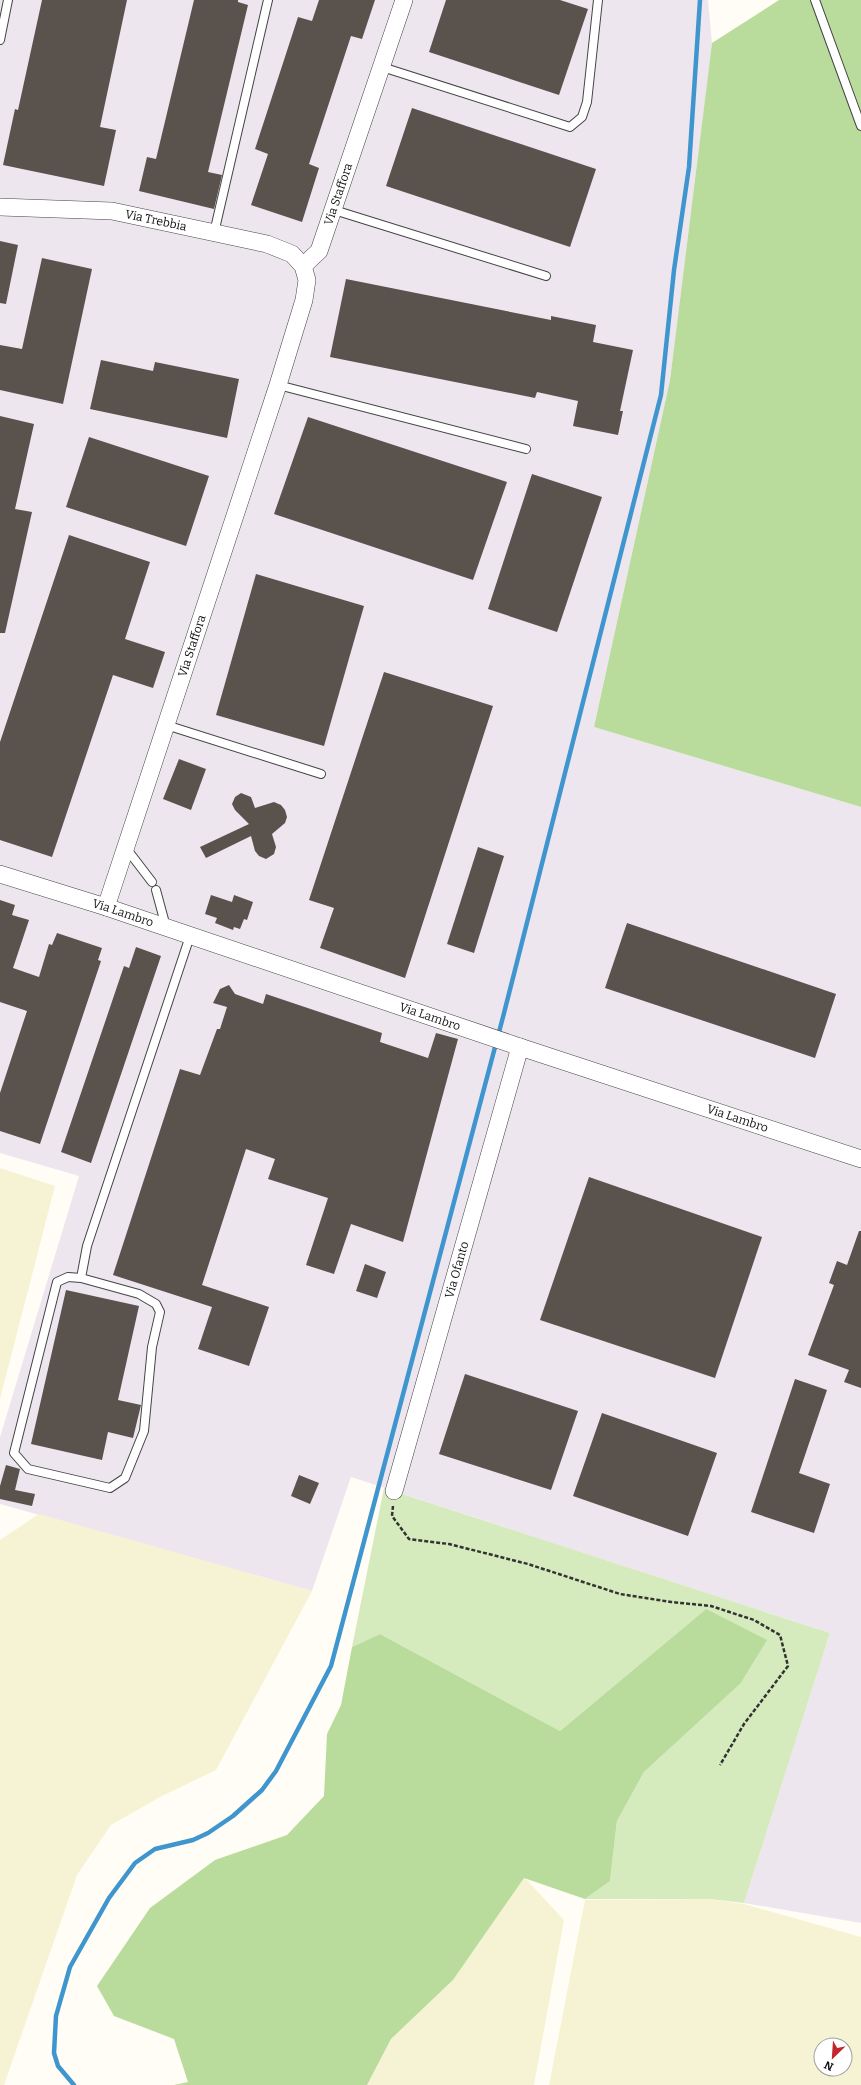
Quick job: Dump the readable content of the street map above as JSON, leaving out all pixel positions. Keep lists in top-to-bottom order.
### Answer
{
  "streets": {
    "street": [
      "Via Staffora",
      "Via Trebbia",
      "Via Lambro",
      "Via Ofanto"
    ]
  },
  "crossings": [
    ["Via Staffora", "Via Trebbia"],
    ["Via Staffora", "Via Lambro"],
    ["Via Lambro", "Via Ofanto"]
  ],
  "north": "bottom left"
}
